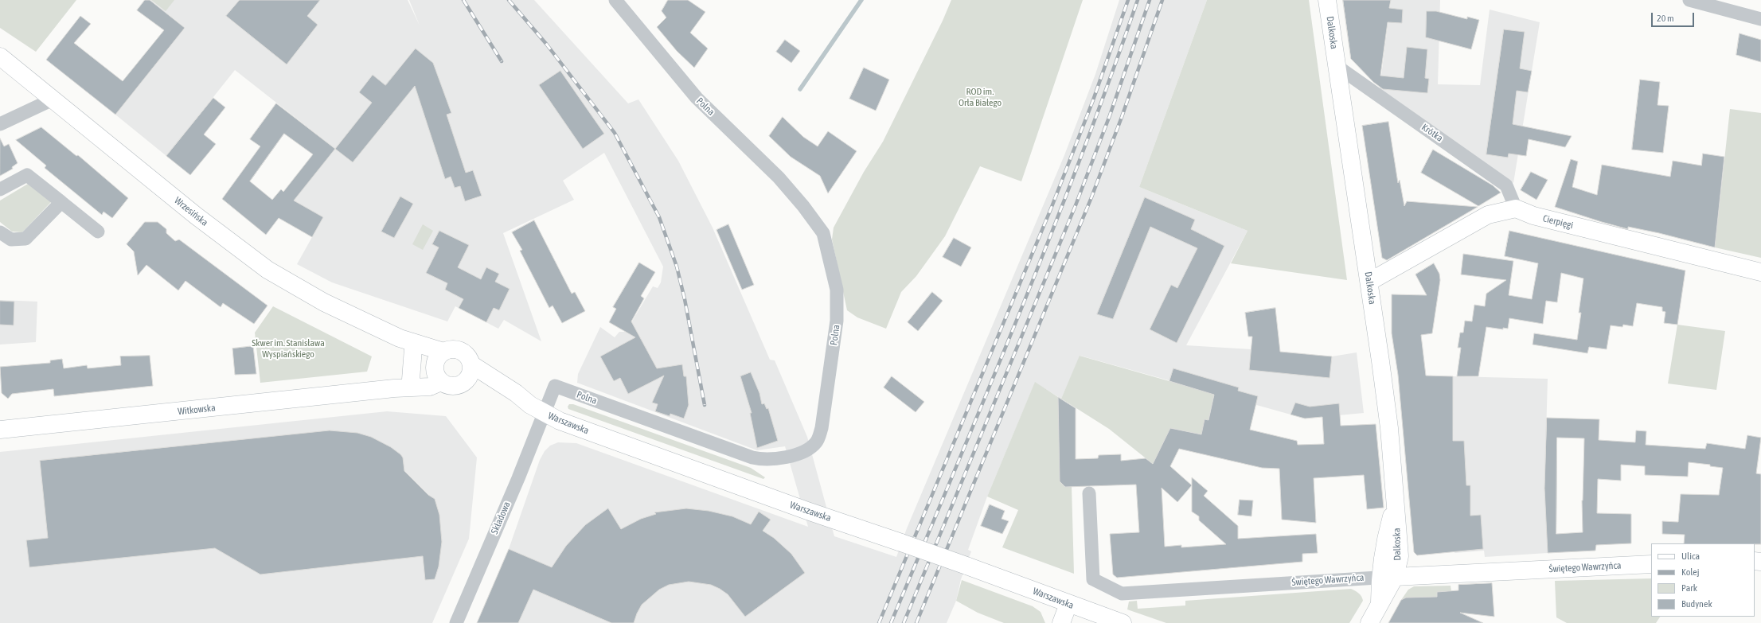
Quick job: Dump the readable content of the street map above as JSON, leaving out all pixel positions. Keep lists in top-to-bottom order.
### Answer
{
  "streets": {
    "street": [
      "Dalkoska",
      "Polna",
      "Krótka",
      "Wrzesińska",
      "Cierpięgi",
      "Witkowska",
      "Warszawska",
      "Składowa",
      "Świętego Wawrzyńca"
    ]
  },
  "crossings": [
    ["Dalkoska", "Krótka"],
    ["Dalkoska", "Świętego Wawrzyńca"],
    ["Polna", "Warszawska"],
    ["Polna", "Składowa"],
    ["Krótka", "Cierpięgi"],
    ["Wrzesińska", "Witkowska"],
    ["Wrzesińska", "Warszawska"],
    ["Witkowska", "Warszawska"],
    ["Warszawska", "Składowa"]
  ],
  "parks": ["ROD im. Orła Białego", "Skwer im. Stanisława Wyspiańskiego"],
  "legend": [
    "Ulica",
    "Kolej",
    "Park",
    "Budynek"
  ],
  "scale_bar": "20 m"
}
